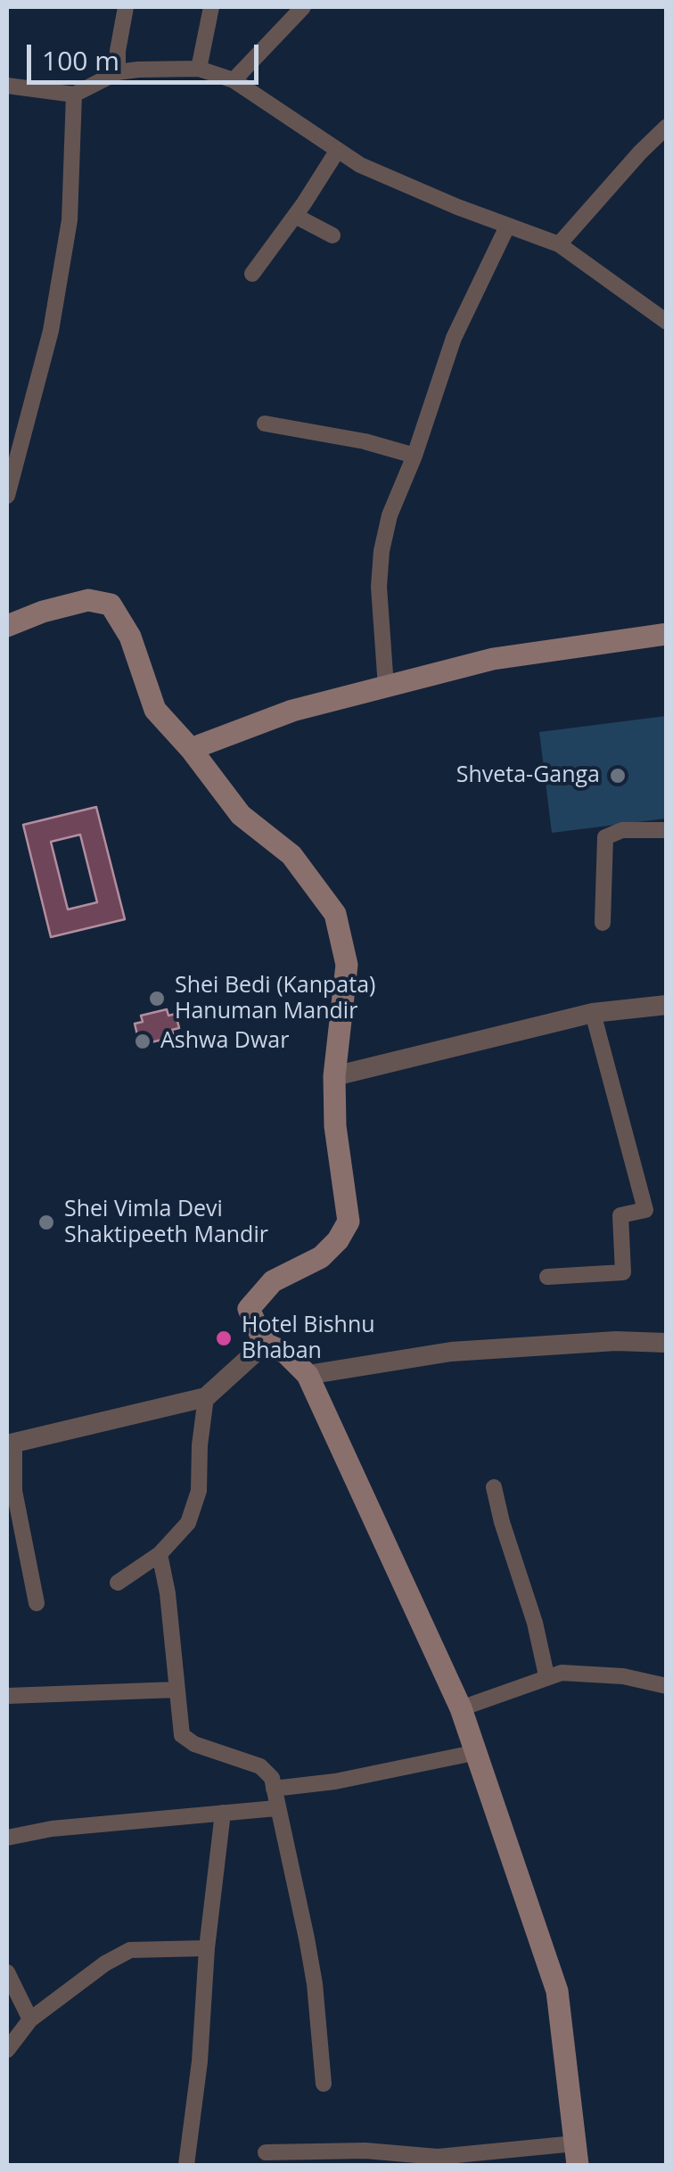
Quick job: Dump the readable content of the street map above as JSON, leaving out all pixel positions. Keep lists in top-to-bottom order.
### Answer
{
  "places": [
    "Shveta-Ganga",
    "Shei Bedi (Kanpata) Hanuman Mandir",
    "Ashwa Dwar",
    "Shei Vimla Devi Shaktipeeth Mandir",
    "Hotel Bishnu Bhaban"
  ],
  "scale_bar": "100 m"
}
